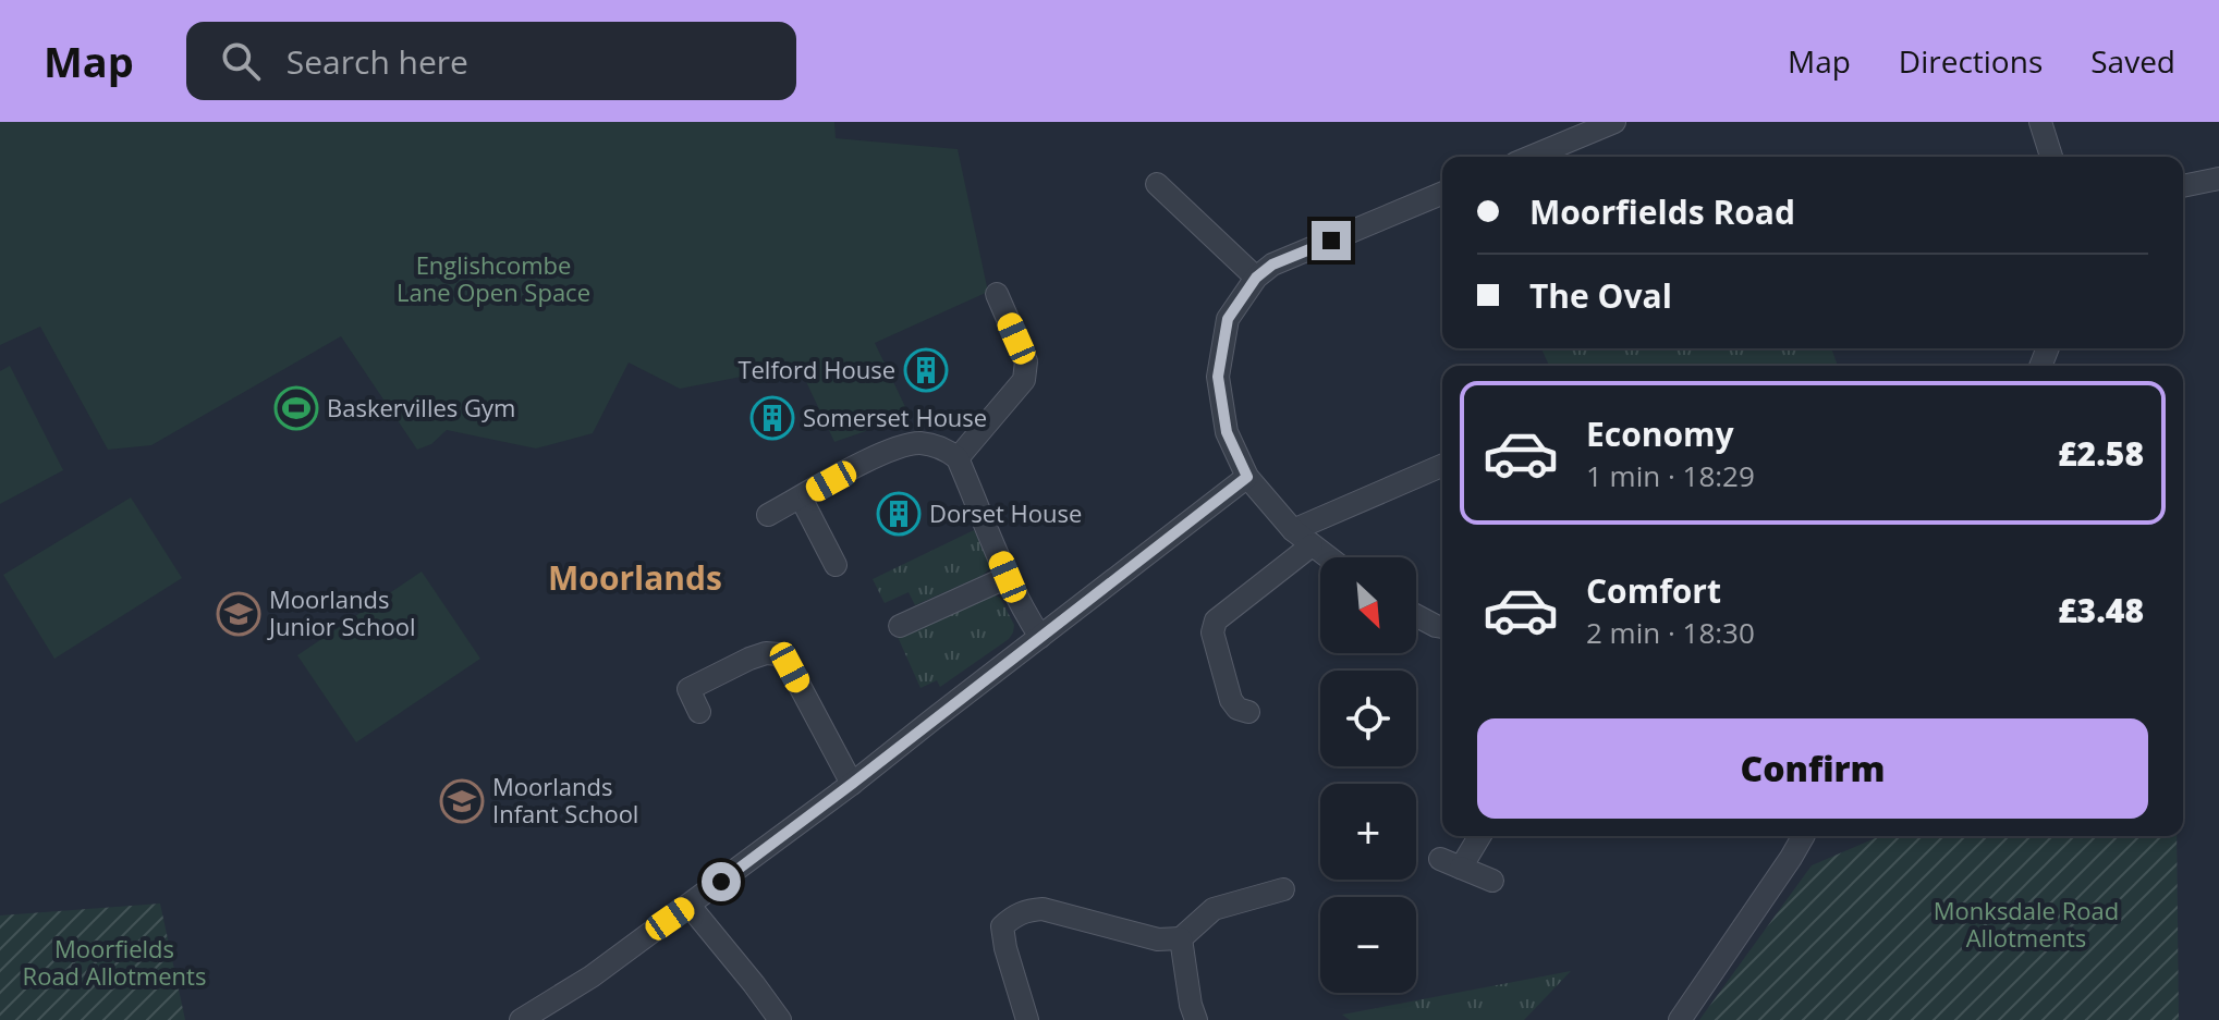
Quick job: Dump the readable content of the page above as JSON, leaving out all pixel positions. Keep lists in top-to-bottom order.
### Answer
{
  "districts": ["Moorlands"],
  "parks": ["Englishcombe Lane Open Space", "Monksdale Road Allotments", "Moorfields Road Allotments"],
  "places": {
    "building": ["Telford House", "Somerset House", "Dorset House"],
    "sports": ["Baskervilles Gym"],
    "school or university": ["Moorlands Junior School", "Moorlands Infant School"]
  },
  "north": "bottom right",
  "page": {
    "header": "Map",
    "search": "Search here",
    "nav": ["Map", "Directions", "Saved"],
    "banner": ["Moorfields Road", "The Oval"],
    "list": [
      {
        "name": "Economy",
        "note": "1 min · 18:29",
        "value": "£2.58"
      },
      {
        "name": "Comfort",
        "note": "2 min · 18:30",
        "value": "£3.48"
      }
    ],
    "map_buttons": ["+", "−"],
    "buttons": "Confirm"
  }
}
